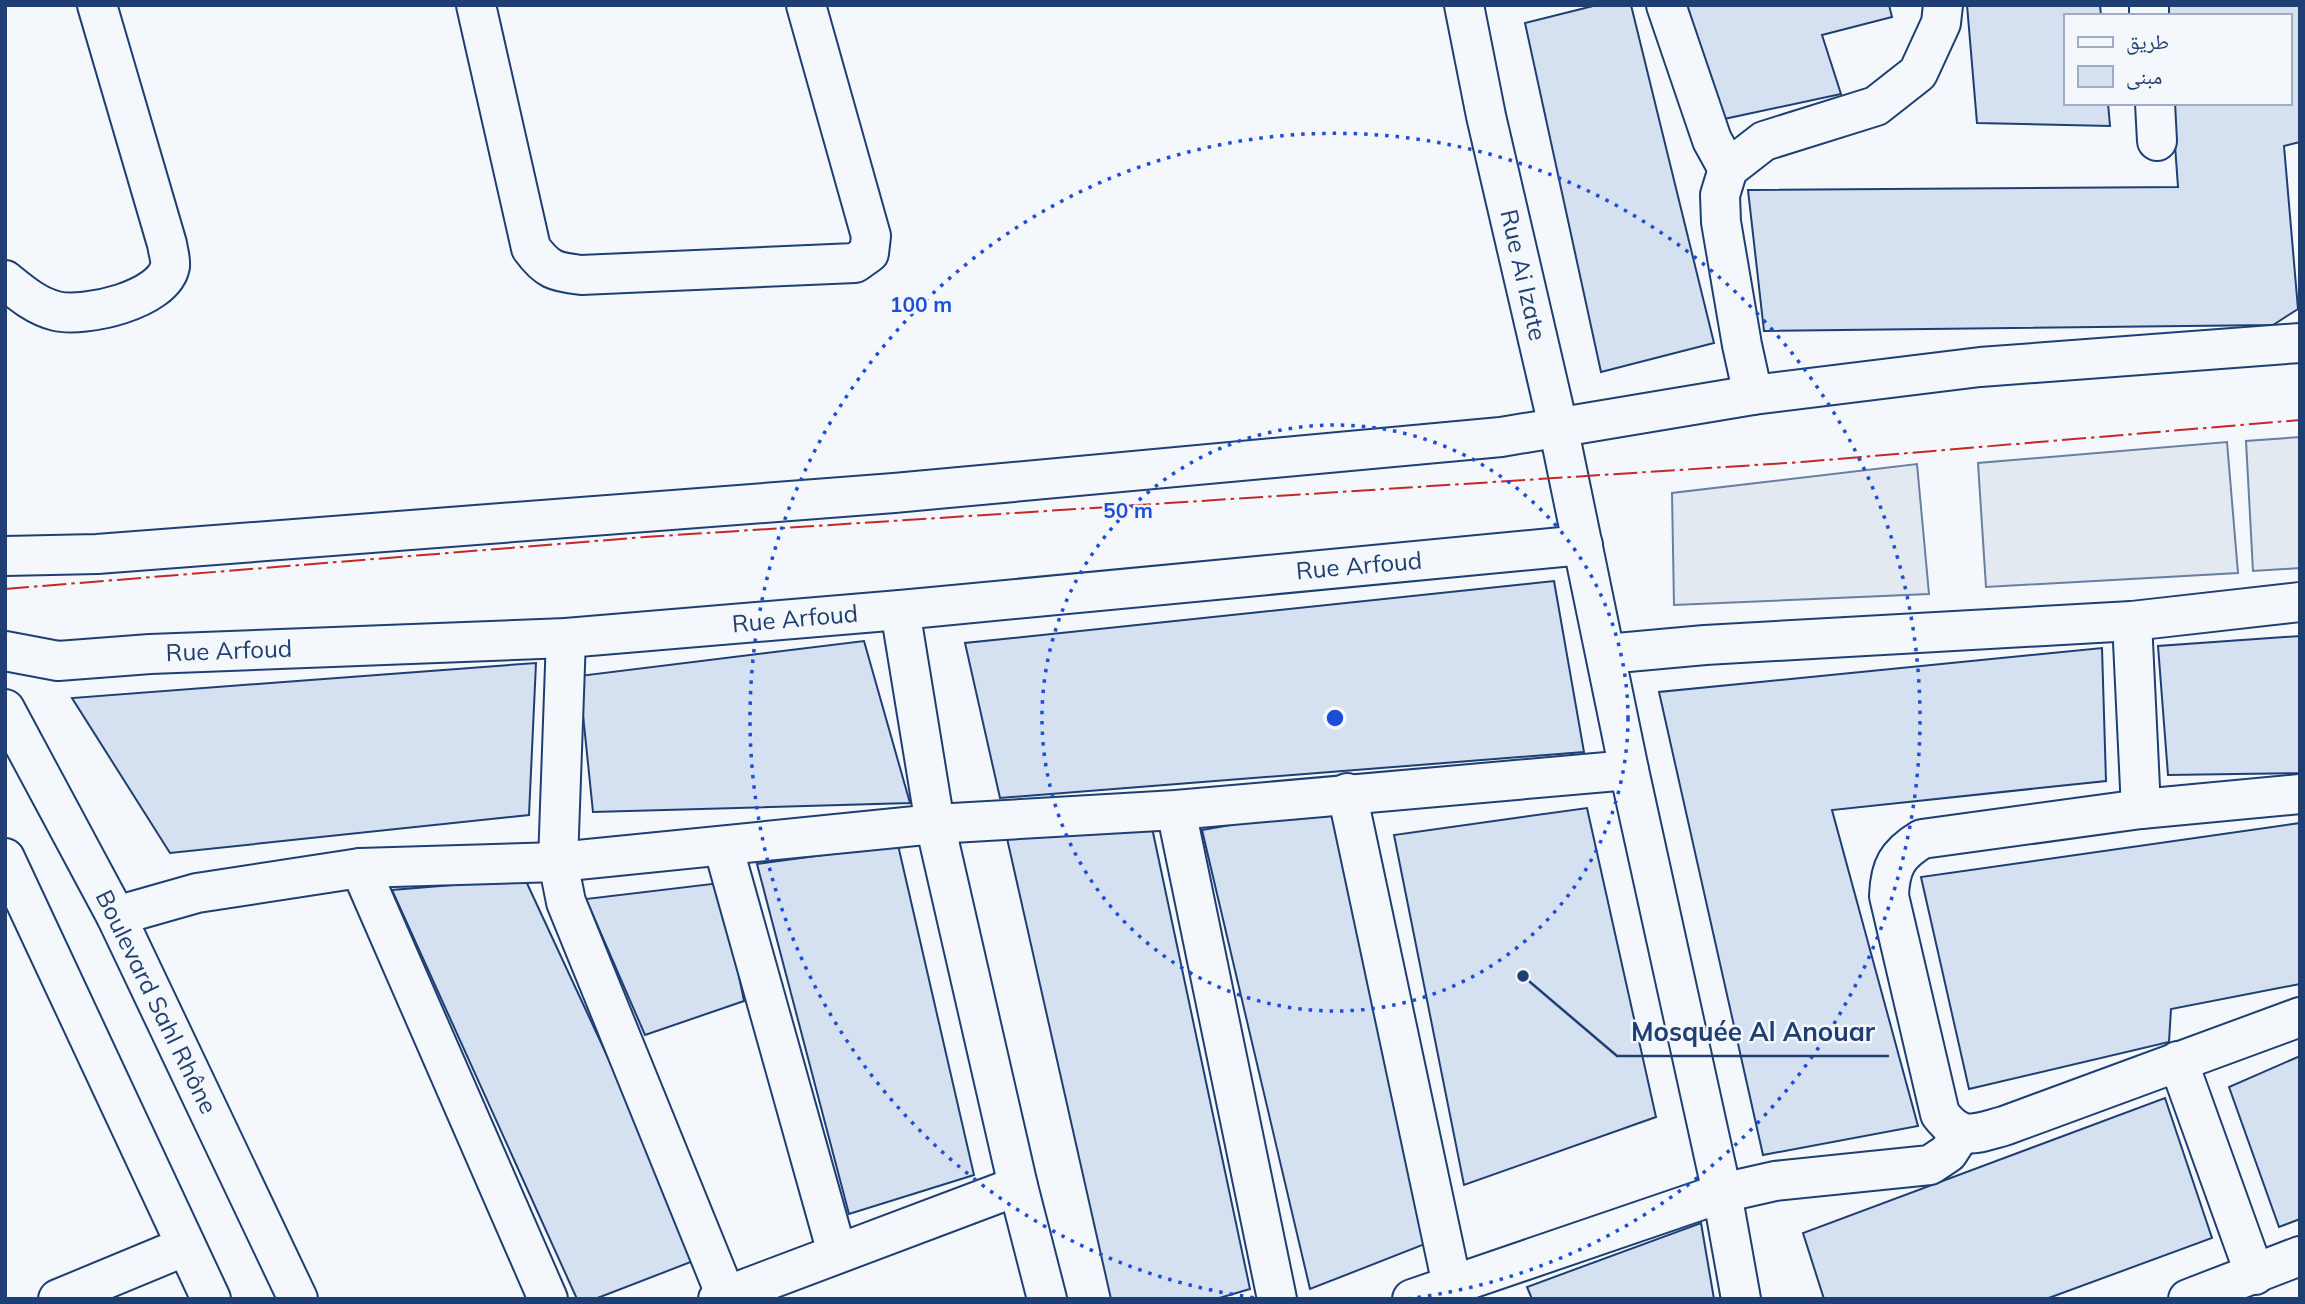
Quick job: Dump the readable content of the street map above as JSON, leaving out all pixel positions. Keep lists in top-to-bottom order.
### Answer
{
  "streets": {
    "street": ["Rue Ai Izate", "Rue Arfoud", "Boulevard Sahl Rhône"]
  },
  "crossings": [
    ["Rue Ai Izate", "Rue Arfoud"]
  ],
  "places": ["Mosquée Al Anouar"],
  "legend": ["طريق", "مبنى"],
  "rings": ["100 m", "50 m"]
}
